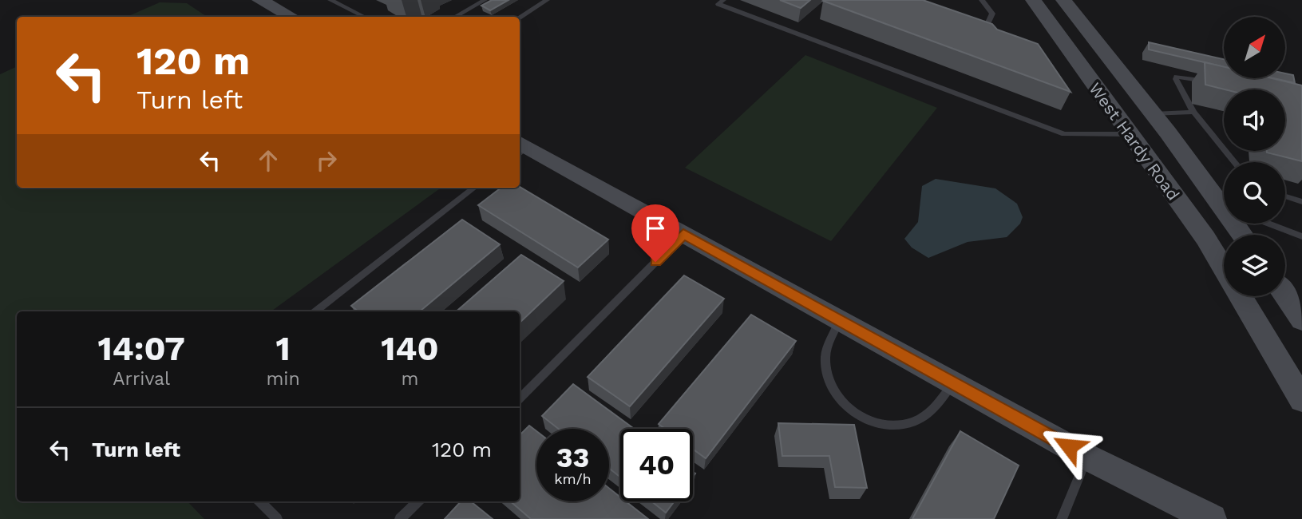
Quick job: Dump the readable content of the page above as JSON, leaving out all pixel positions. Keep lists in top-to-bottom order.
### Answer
{
  "streets": {
    "street": ["West Hardy Road"]
  },
  "north": "top right",
  "page": {
    "turn": ["120 m", "Turn left"],
    "eta": [
      "14:07",
      "Arrival",
      "1",
      "min",
      "140",
      "m"
    ],
    "list": [
      {
        "name": "Turn left",
        "value": "120 m"
      }
    ],
    "speed": "33 km/h",
    "limit": "40"
  }
}
